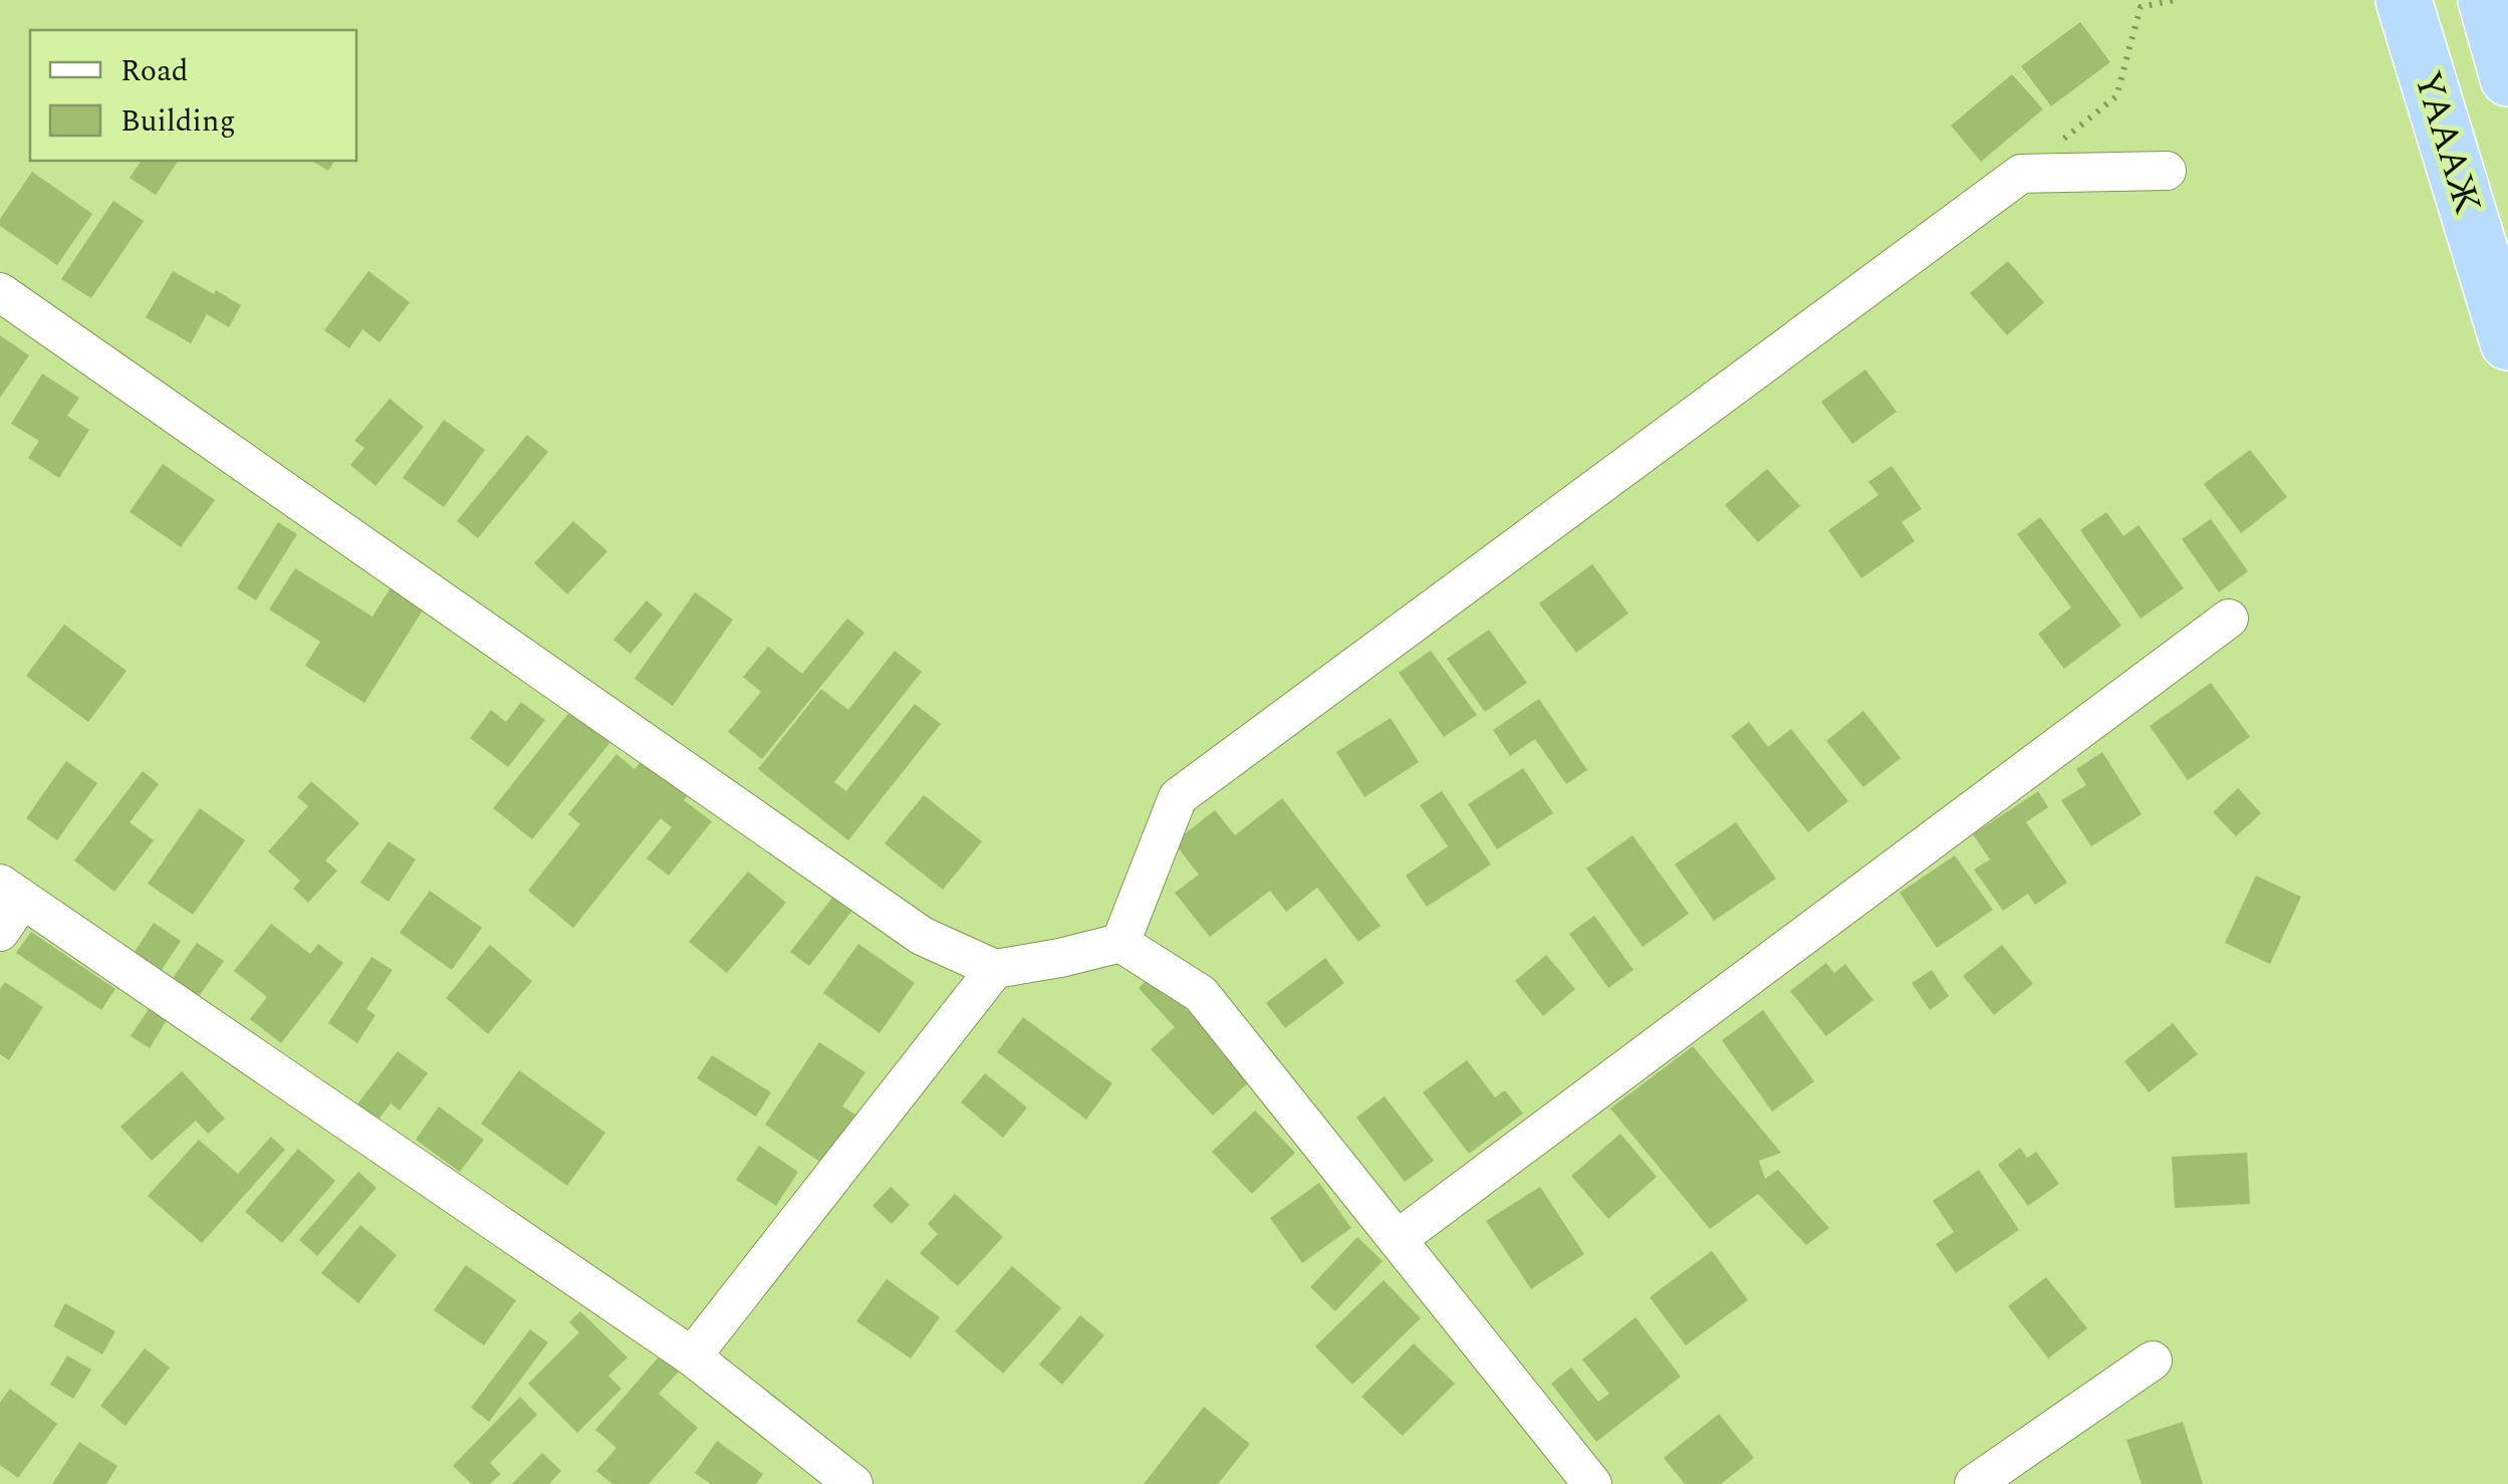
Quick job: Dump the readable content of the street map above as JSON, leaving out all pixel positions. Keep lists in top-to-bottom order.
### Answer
{
  "streets": {
    "highway": ["ҮАААЖ"]
  },
  "legend": ["Road", "Building"]
}
